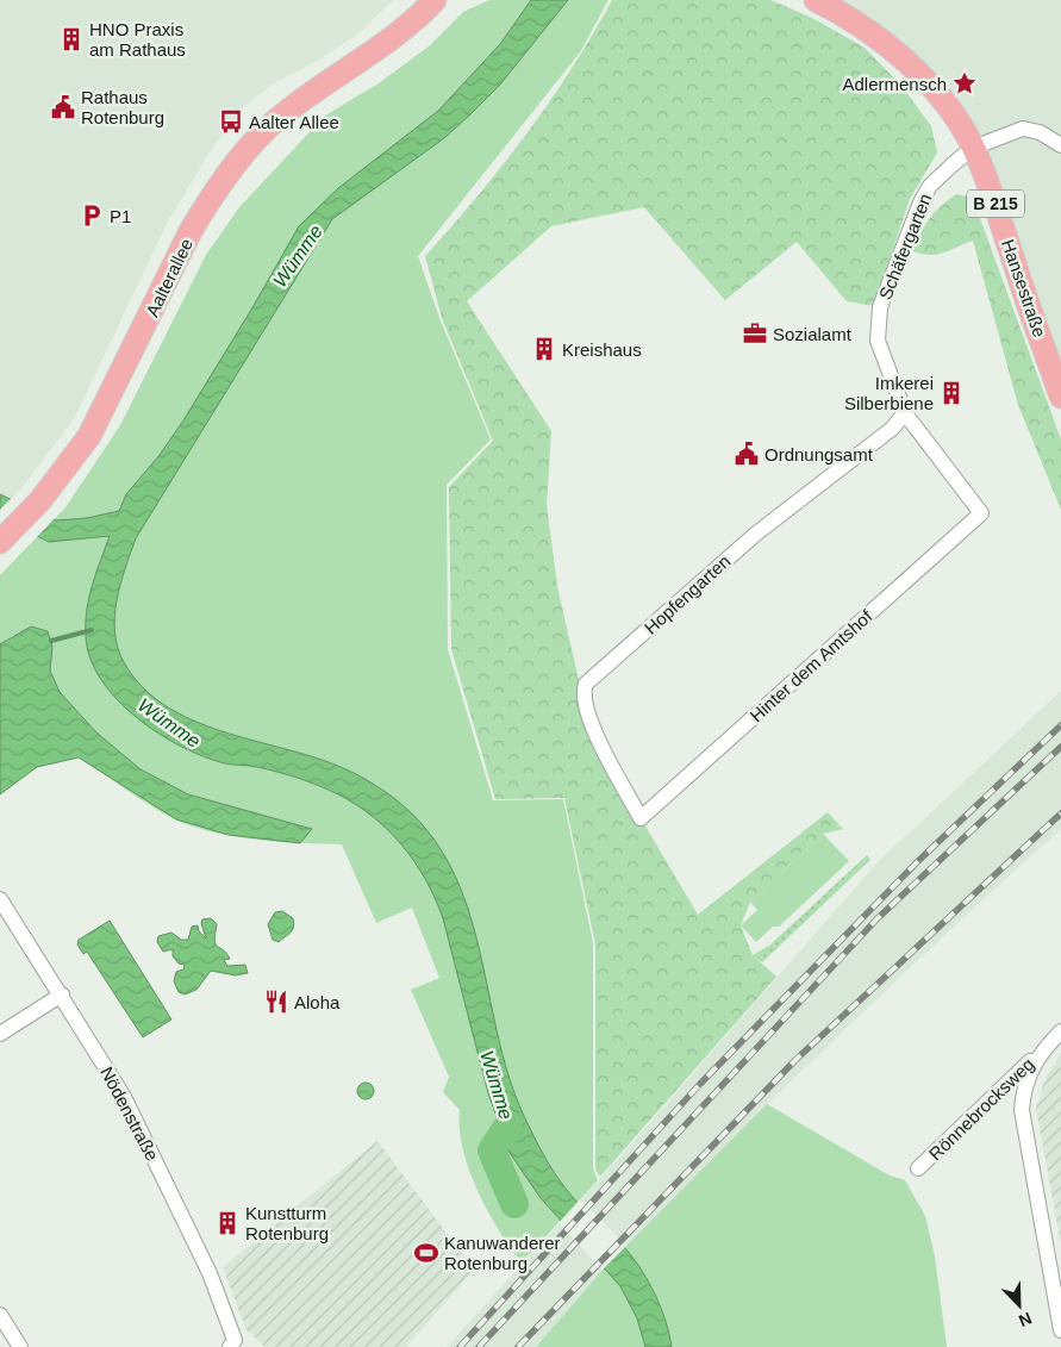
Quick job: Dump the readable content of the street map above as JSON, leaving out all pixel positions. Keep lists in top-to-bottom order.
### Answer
{
  "streets": {
    "main road": ["B 215", "Aalterallee", "Hansestraße"],
    "street": [
      "Schäfergarten",
      "Hopfengarten",
      "Hinter dem Amtshof",
      "Rönnebrocksweg",
      "Nödenstraße"
    ]
  },
  "crossings": [
    ["B 215", "Schäfergarten"],
    ["B 215", "Hansestraße"],
    ["Schäfergarten", "Hansestraße"],
    ["Schäfergarten", "Hopfengarten"],
    ["Schäfergarten", "Hinter dem Amtshof"],
    ["Hopfengarten", "Hinter dem Amtshof"]
  ],
  "water": ["Wümme"],
  "places": {
    "building": [
      "HNO Praxis am Rathaus",
      "Kreishaus",
      "Imkerei Silberbiene",
      "Kunstturm Rotenburg"
    ],
    "place": ["Adlermensch"],
    "public building": ["Rathaus Rotenburg", "Ordnungsamt"],
    "bus stop": ["Aalter Allee"],
    "parking": ["P1"],
    "office": ["Sozialamt"],
    "restaurant": ["Aloha"],
    "sports": ["Kanuwanderer Rotenburg"]
  },
  "north": "bottom right"
}
